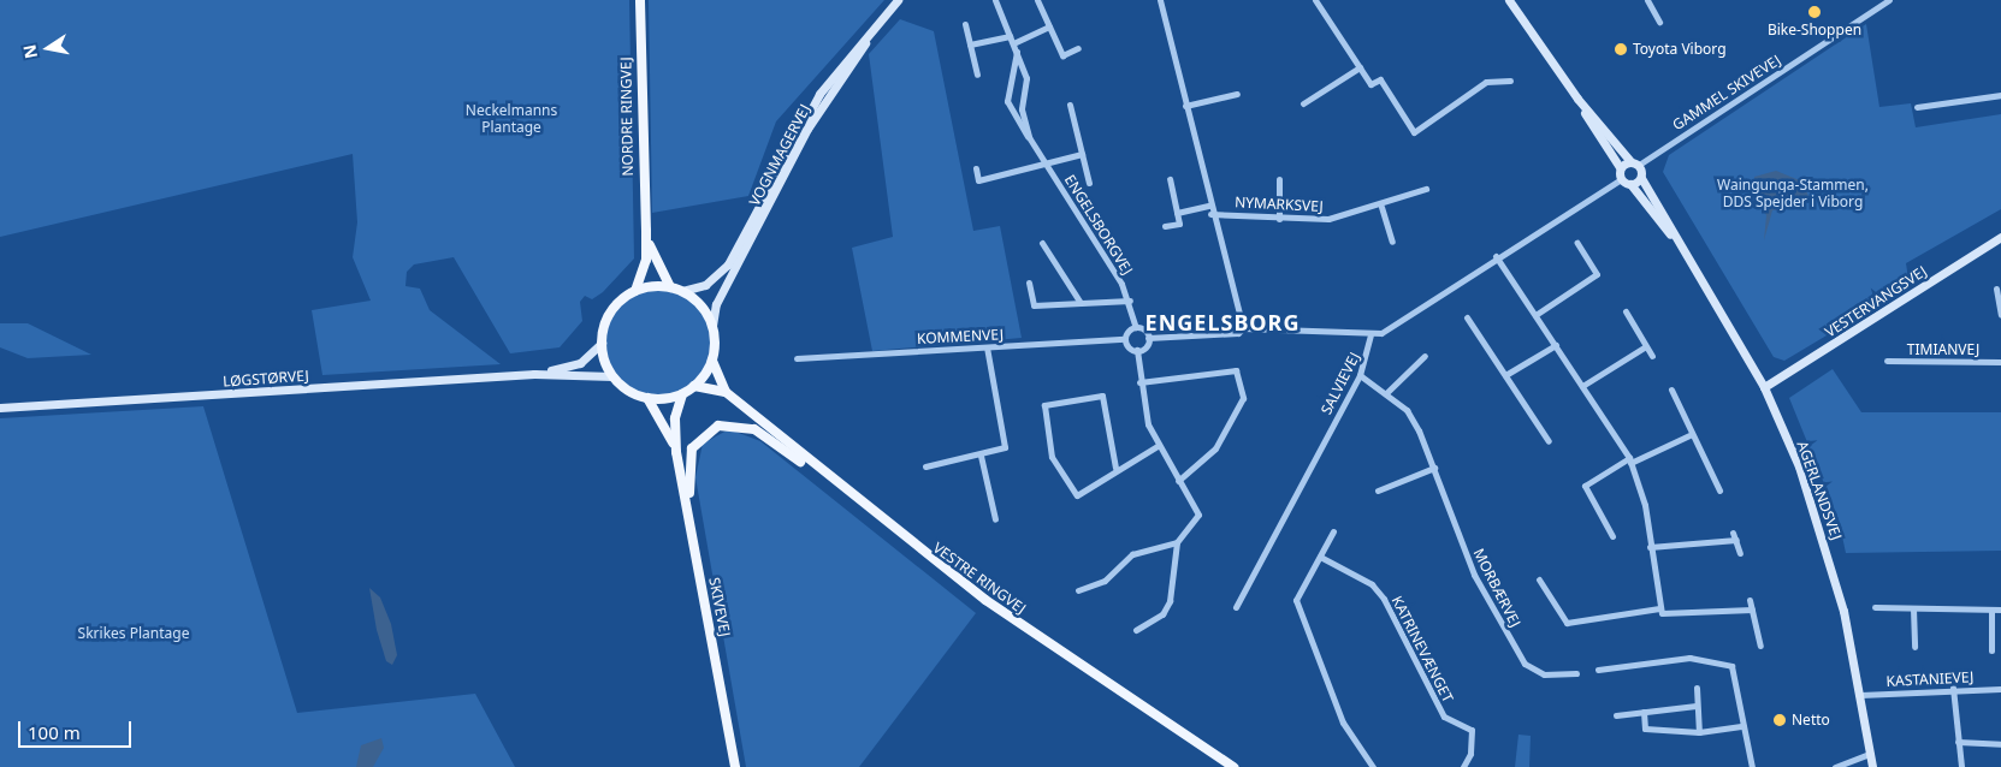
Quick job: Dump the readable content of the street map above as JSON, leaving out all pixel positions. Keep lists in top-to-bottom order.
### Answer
{
  "streets": {
    "main road": ["NORDRE RINGVEJ", "VESTRE RINGVEJ", "SKIVEVEJ"],
    "street": [
      "GAMMEL SKIVEVEJ",
      "VOGNMAGERVEJ",
      "NYMARKSVEJ",
      "ENGELSBORGVEJ",
      "VESTERVANGSVEJ",
      "KOMMENVEJ",
      "TIMIANVEJ",
      "LØGSTØRVEJ",
      "SALVIEVEJ",
      "AGERLANDSVEJ",
      "MORBÆRVEJ",
      "KATRINEVÆNGET",
      "KASTANIEVEJ"
    ]
  },
  "crossings": [
    ["GAMMEL SKIVEVEJ", "AGERLANDSVEJ"],
    ["NORDRE RINGVEJ", "VOGNMAGERVEJ"],
    ["NORDRE RINGVEJ", "LØGSTØRVEJ"],
    ["NORDRE RINGVEJ", "VESTRE RINGVEJ"],
    ["NORDRE RINGVEJ", "SKIVEVEJ"],
    ["VOGNMAGERVEJ", "LØGSTØRVEJ"],
    ["VOGNMAGERVEJ", "VESTRE RINGVEJ"],
    ["VOGNMAGERVEJ", "SKIVEVEJ"],
    ["VESTERVANGSVEJ", "AGERLANDSVEJ"],
    ["LØGSTØRVEJ", "VESTRE RINGVEJ"],
    ["LØGSTØRVEJ", "SKIVEVEJ"],
    ["SALVIEVEJ", "MORBÆRVEJ"],
    ["AGERLANDSVEJ", "KASTANIEVEJ"],
    ["VESTRE RINGVEJ", "SKIVEVEJ"]
  ],
  "districts": ["ENGELSBORG"],
  "parks": ["Neckelmanns Plantage", "Waingunga-Stammen, DDS Spejder i Viborg", "Skrikes Plantage"],
  "places": ["Bike-Shoppen", "Toyota Viborg", "Netto"],
  "scale_bar": "100 m",
  "north": "left"
}
